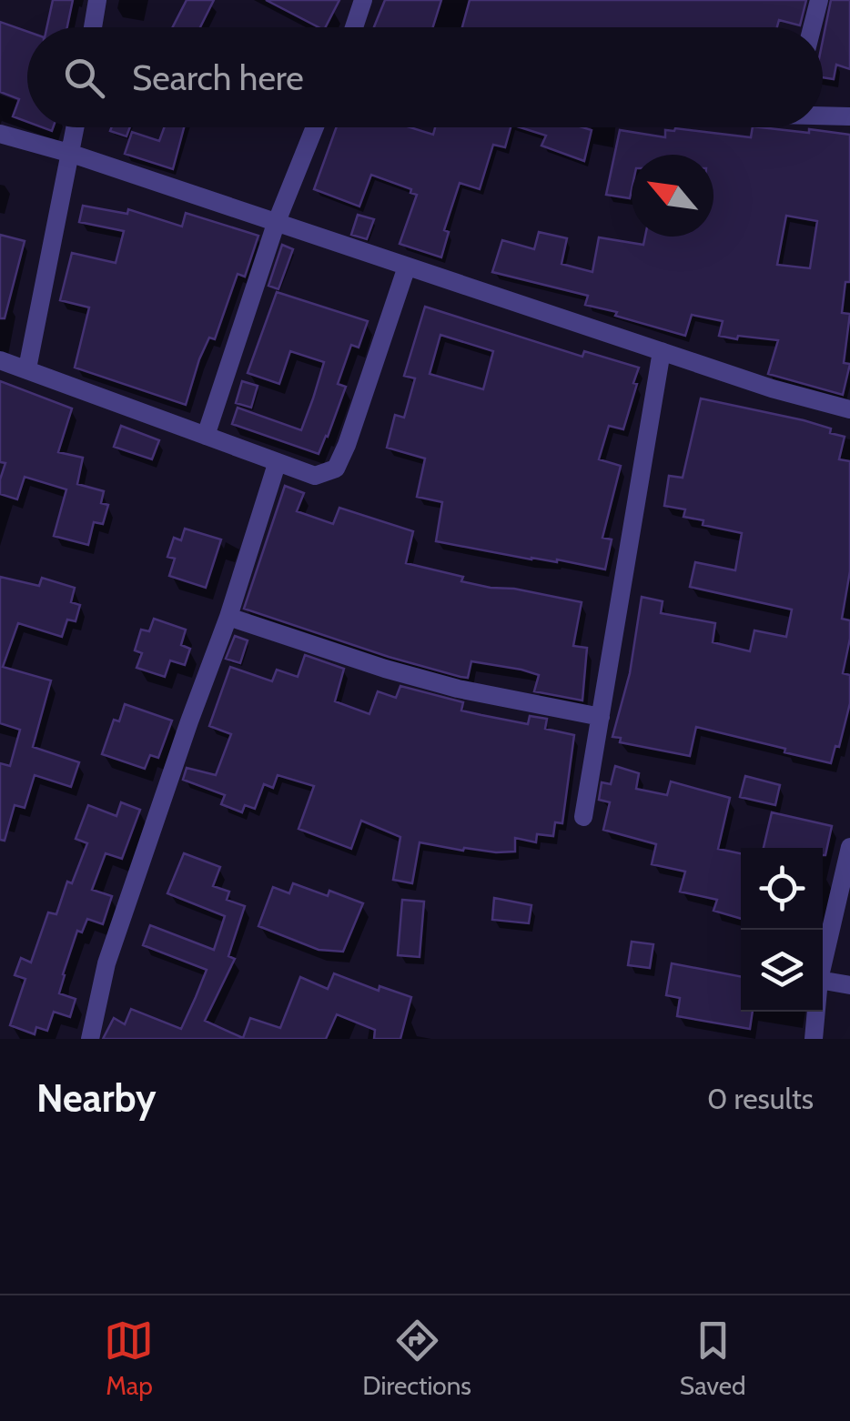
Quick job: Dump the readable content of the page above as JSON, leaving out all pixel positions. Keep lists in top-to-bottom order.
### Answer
{
  "north": "top left",
  "page": {
    "search": "Search here",
    "heading": ["Nearby", "0 results"],
    "nav": ["Map", "Directions", "Saved"]
  }
}
